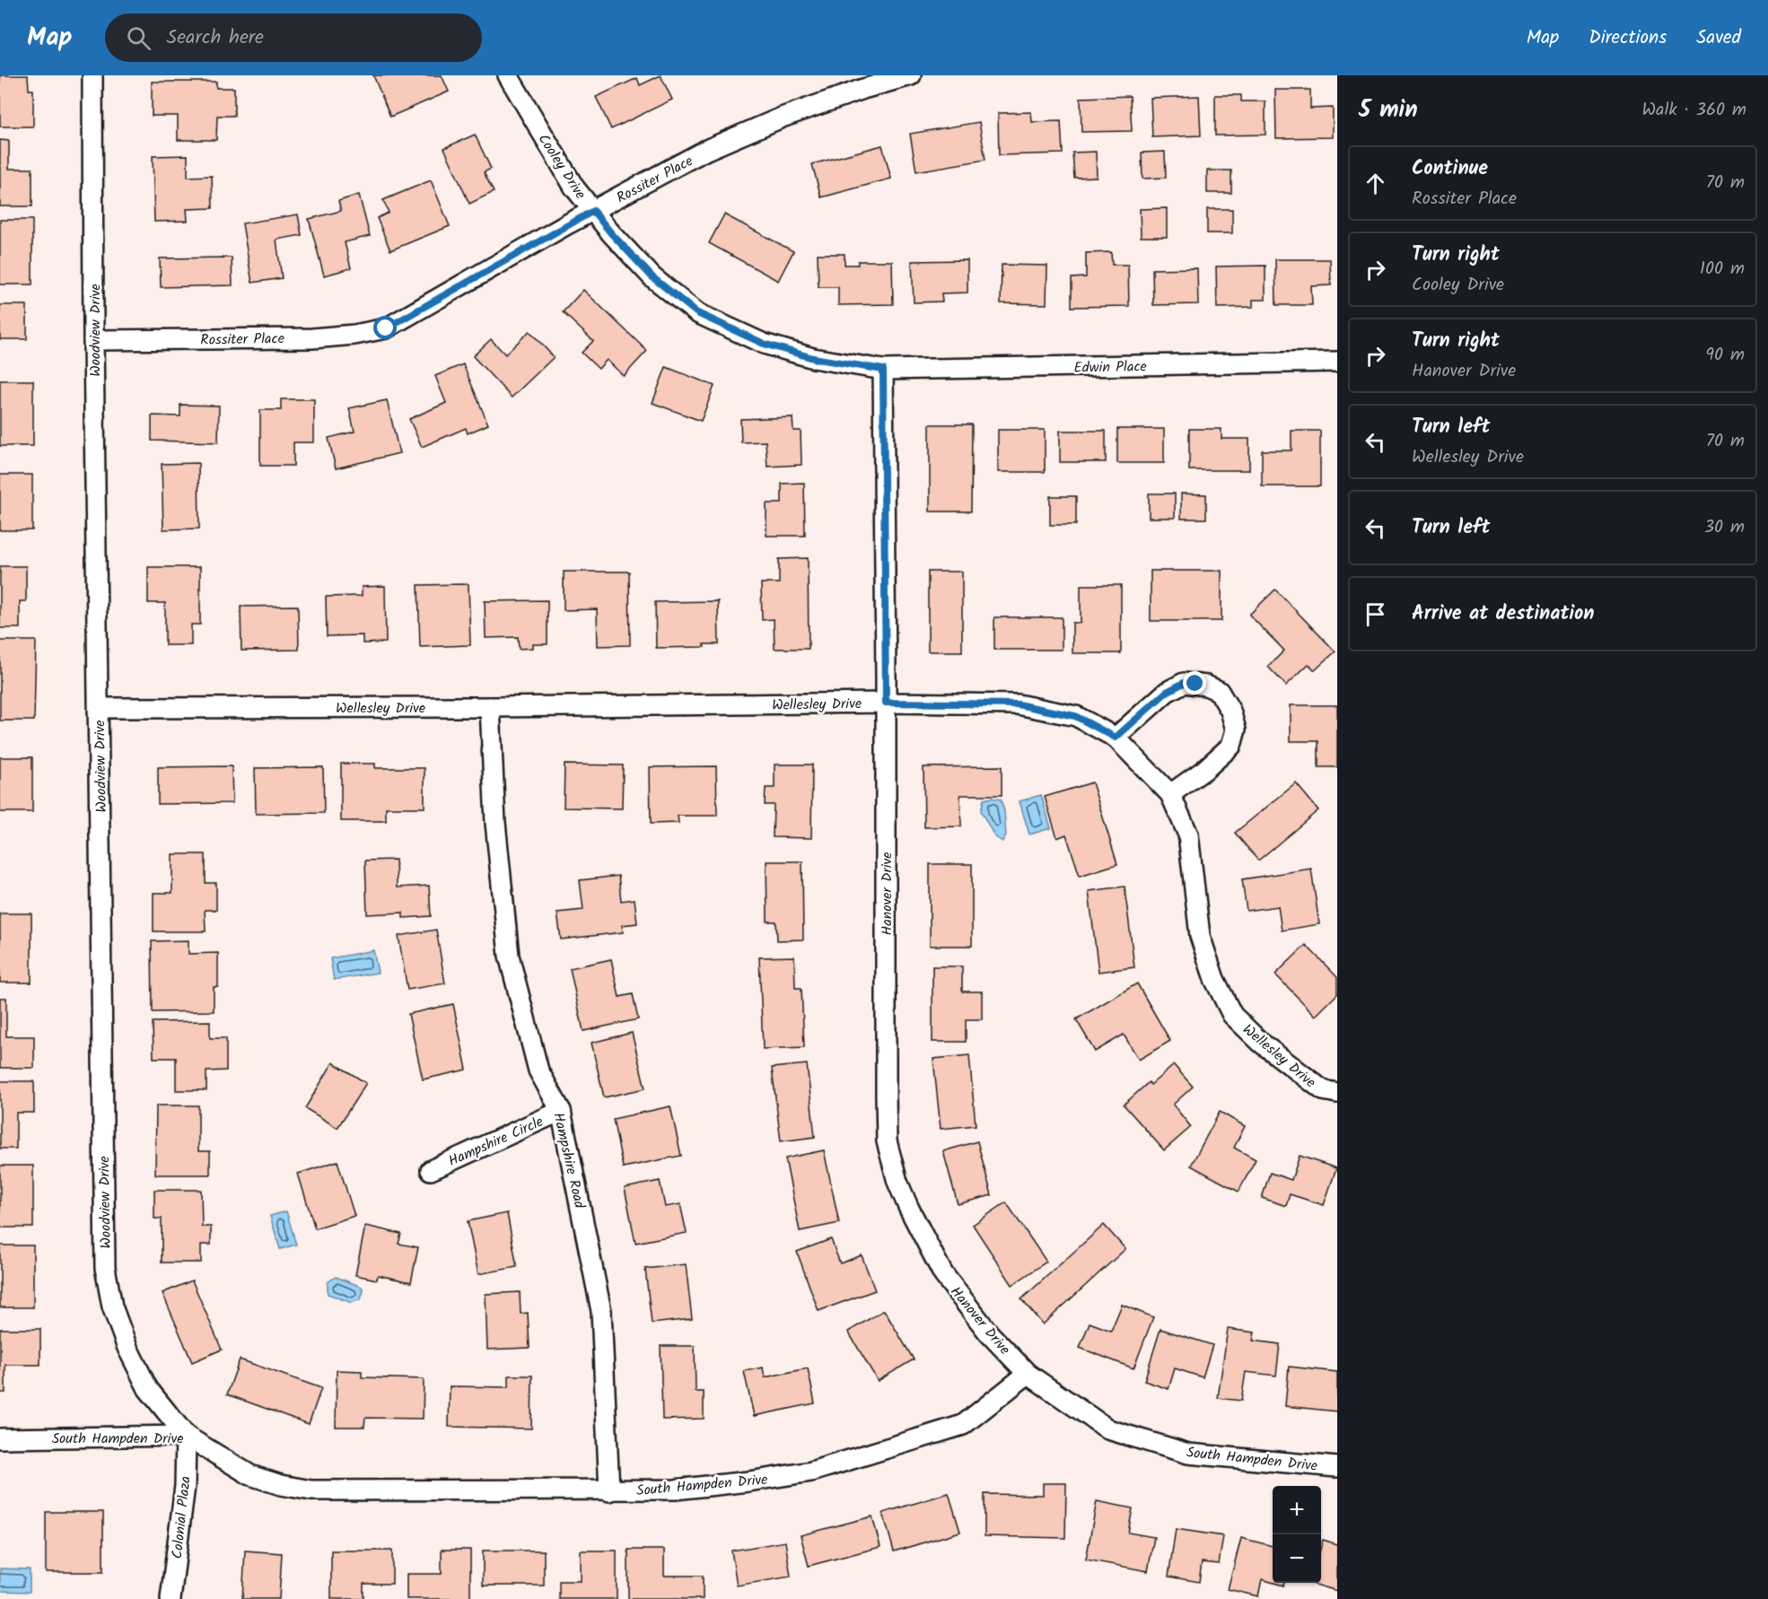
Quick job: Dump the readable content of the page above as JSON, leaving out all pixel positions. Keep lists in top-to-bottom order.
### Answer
{
  "streets": {
    "street": [
      "Cooley Drive",
      "Rossiter Place",
      "Woodview Drive",
      "Edwin Place",
      "Wellesley Drive",
      "Hanover Drive",
      "Hampshire Circle",
      "Hampshire Road",
      "South Hampden Drive",
      "Colonial Plaza"
    ]
  },
  "crossings": [
    ["Cooley Drive", "Rossiter Place"],
    ["Cooley Drive", "Edwin Place"],
    ["Cooley Drive", "Hanover Drive"],
    ["Rossiter Place", "Woodview Drive"],
    ["Woodview Drive", "Wellesley Drive"],
    ["Woodview Drive", "South Hampden Drive"],
    ["Woodview Drive", "Colonial Plaza"],
    ["Edwin Place", "Hanover Drive"],
    ["Wellesley Drive", "Hanover Drive"],
    ["Wellesley Drive", "Hampshire Road"],
    ["Hanover Drive", "South Hampden Drive"],
    ["Hampshire Circle", "Hampshire Road"],
    ["Hampshire Road", "South Hampden Drive"],
    ["South Hampden Drive", "Colonial Plaza"]
  ],
  "page": {
    "header": "Map",
    "search": "Search here",
    "nav": ["Map", "Directions", "Saved"],
    "heading": ["5 min", "Walk · 360 m"],
    "list": [
      ["Continue", "Rossiter Place", "70 m"],
      ["Turn right", "Cooley Drive", "100 m"],
      ["Turn right", "Hanover Drive", "90 m"],
      ["Turn left", "Wellesley Drive", "70 m"],
      ["Turn left", "30 m"],
      "Arrive at destination"
    ],
    "map_buttons": ["+", "−"]
  }
}
